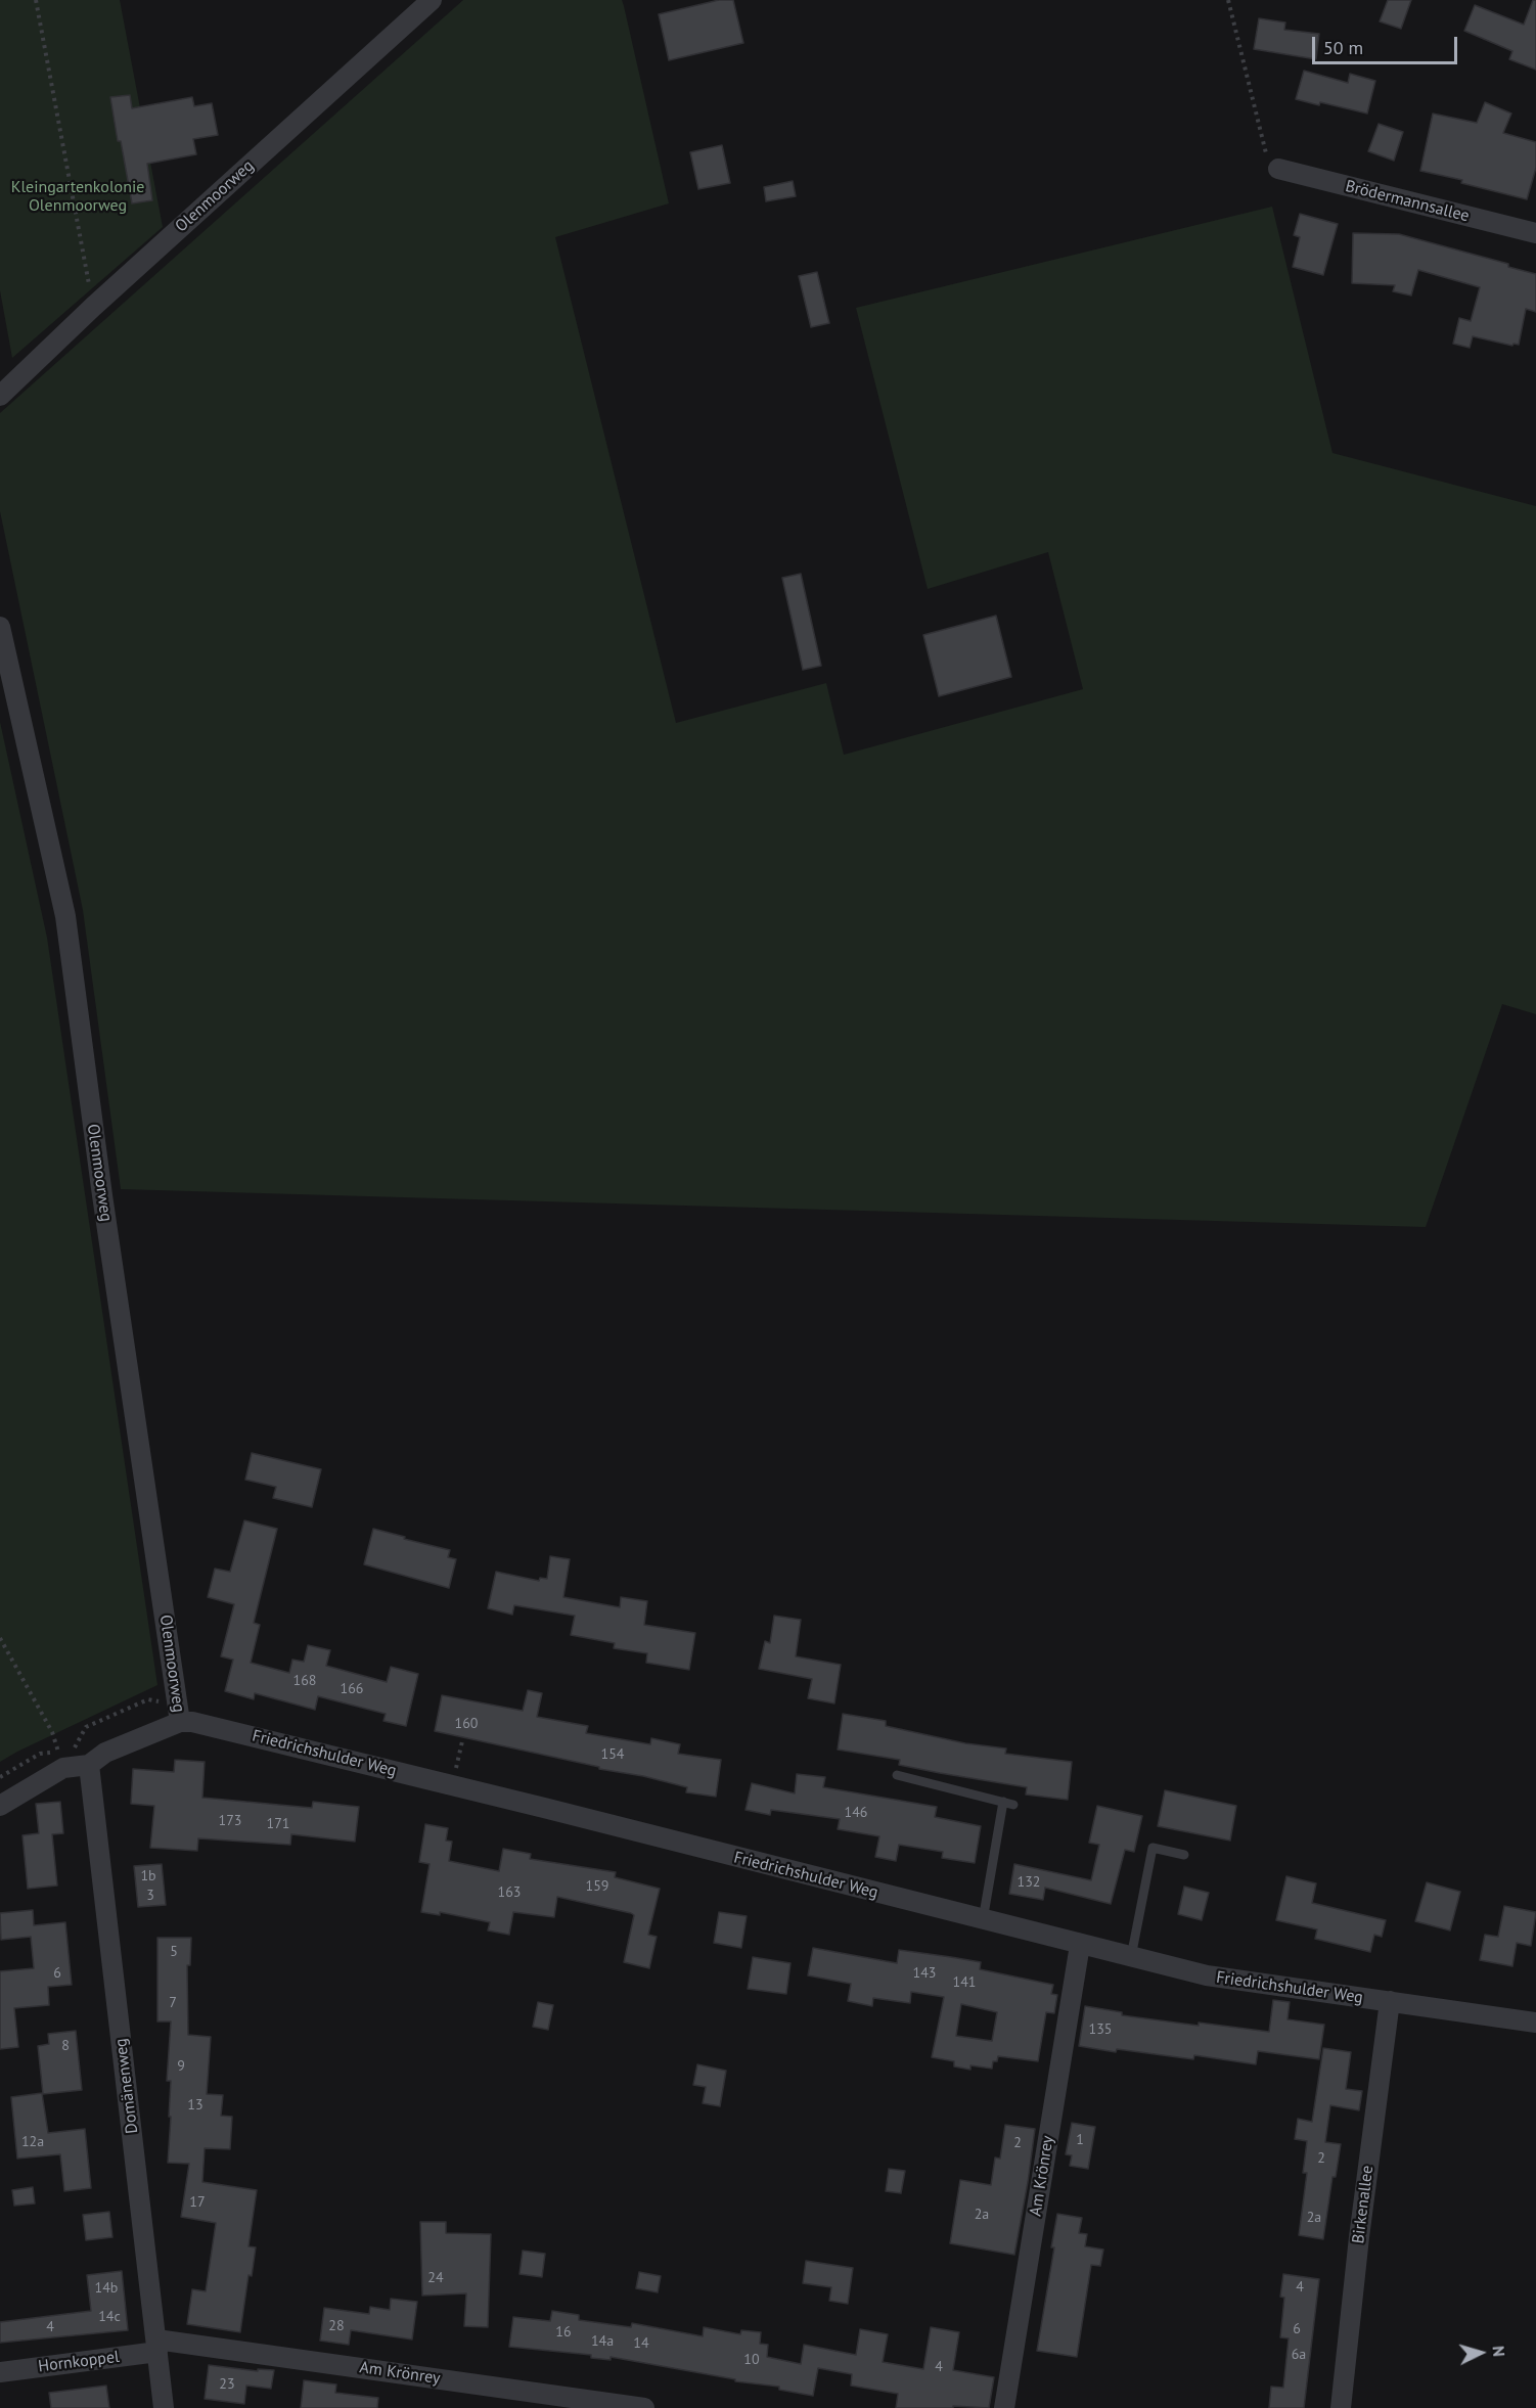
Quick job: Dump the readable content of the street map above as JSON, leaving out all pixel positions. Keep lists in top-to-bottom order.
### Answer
{
  "streets": {
    "street": [
      "Olenmoorweg",
      "Brödermannsallee",
      "Friedrichshulder Weg",
      "Domänenweg",
      "Am Krönrey",
      "Birkenallee",
      "Hornkoppel"
    ]
  },
  "crossings": [
    ["Olenmoorweg", "Friedrichshulder Weg"],
    ["Friedrichshulder Weg", "Am Krönrey"],
    ["Friedrichshulder Weg", "Birkenallee"],
    ["Domänenweg", "Am Krönrey"],
    ["Domänenweg", "Hornkoppel"],
    ["Am Krönrey", "Hornkoppel"]
  ],
  "parks": ["Kleingartenkolonie Olenmoorweg"],
  "house_numbers": [
    "168",
    "166",
    "160",
    "154",
    "146",
    "173",
    "171",
    "1b",
    "132",
    "159",
    "163",
    "3",
    "5",
    "6",
    "143",
    "141",
    "7",
    "135",
    "8",
    "9",
    "13",
    "1",
    "12a",
    "2",
    "2",
    "17",
    "2a",
    "2a",
    "24",
    "4",
    "14b",
    "14c",
    "28",
    "4",
    "6",
    "16",
    "14a",
    "14",
    "6a",
    "10",
    "4",
    "23"
  ],
  "scale_bar": "50 m",
  "north": "right"
}
